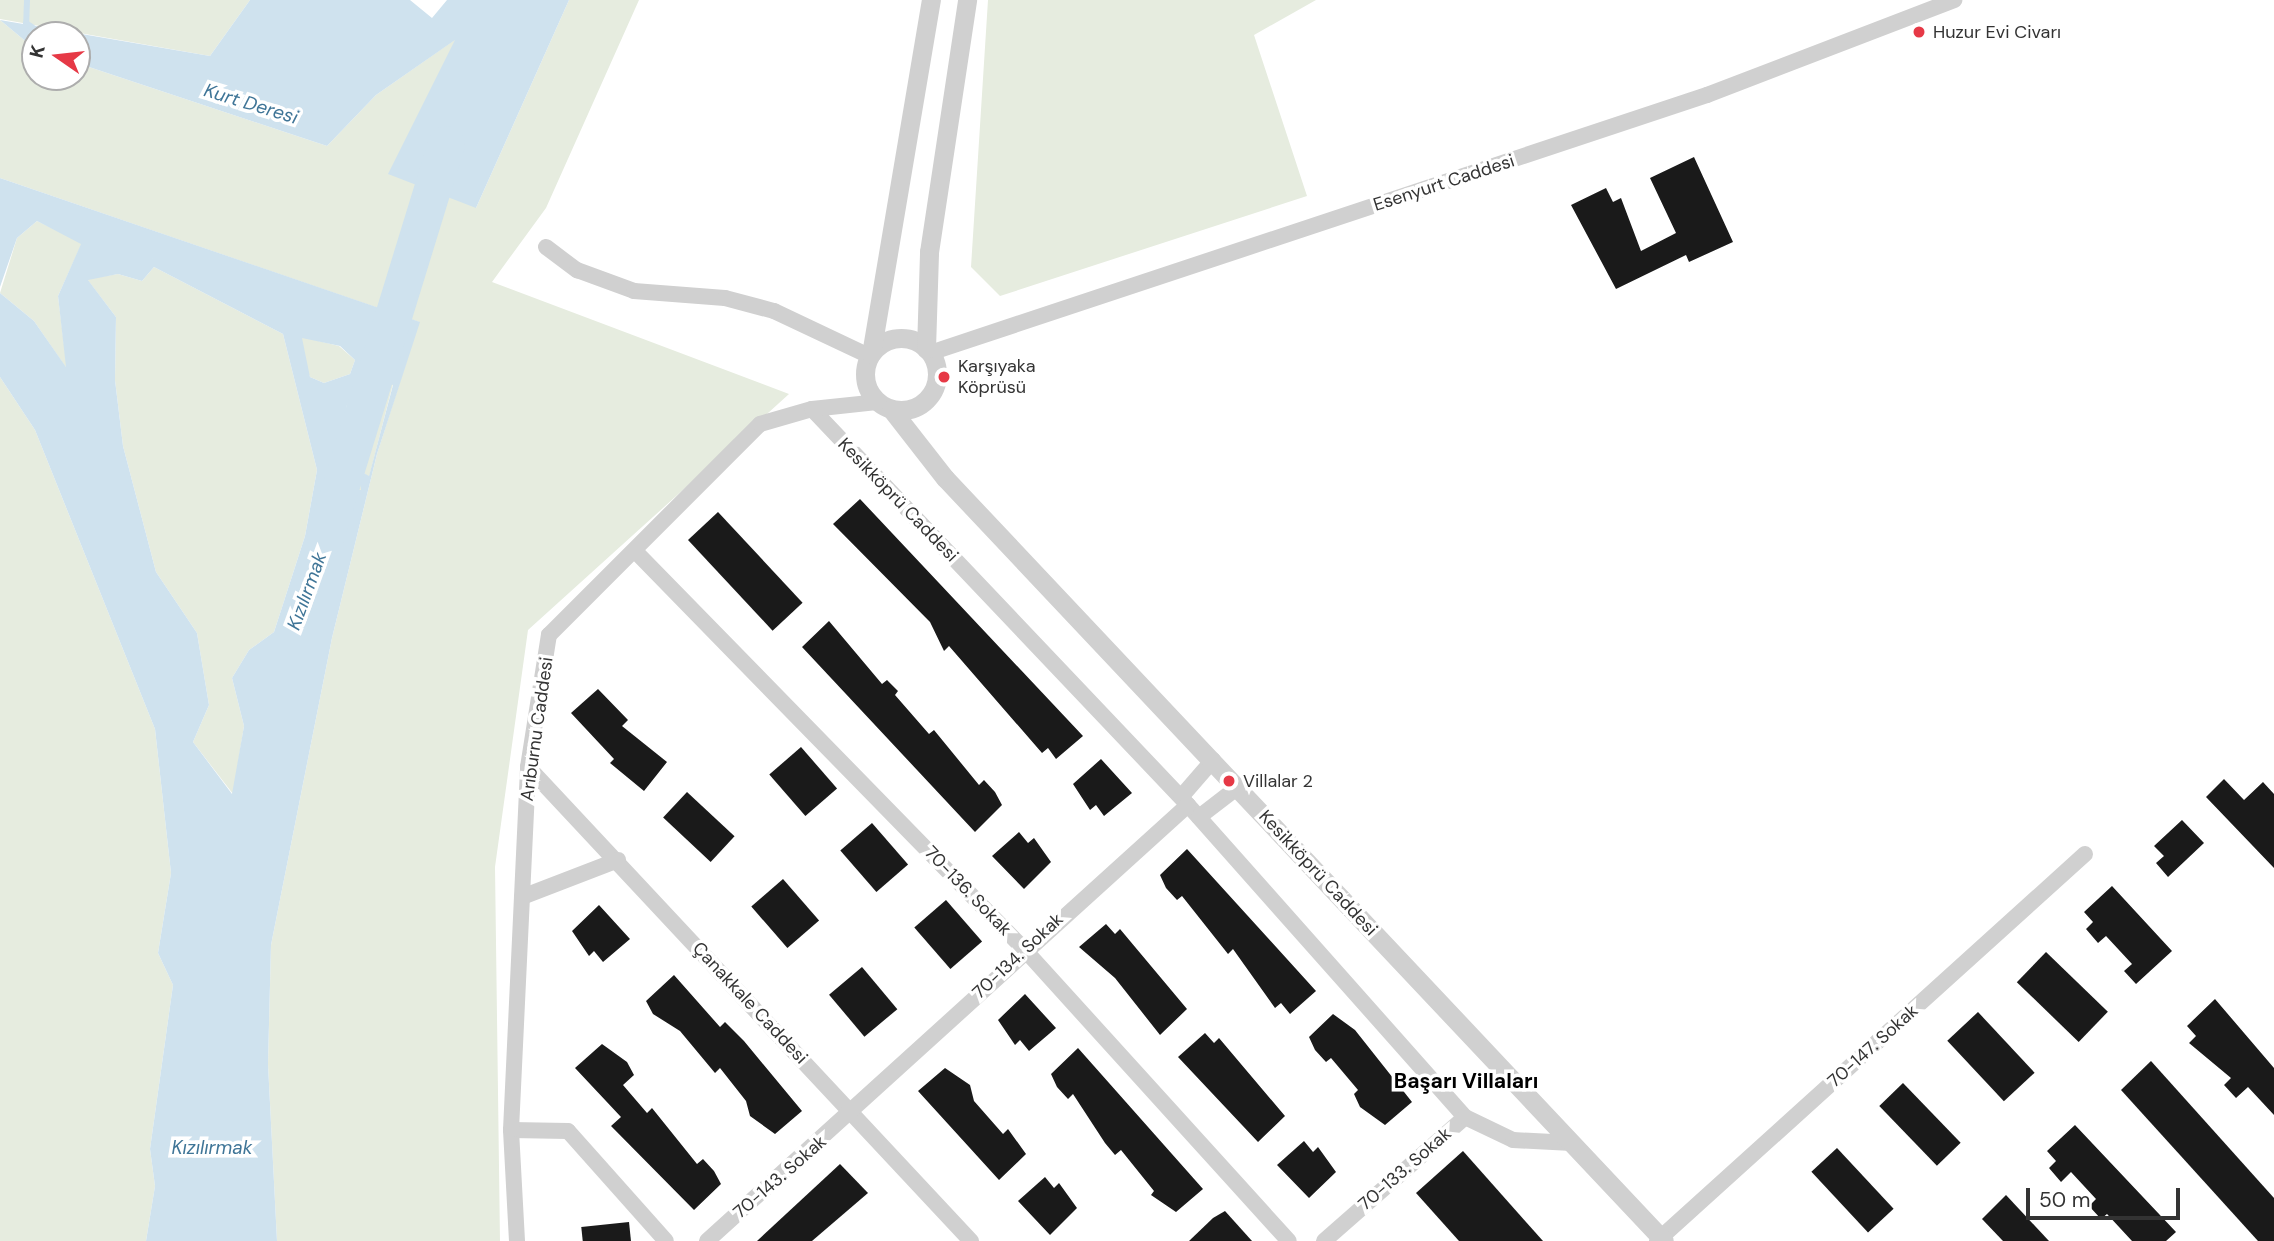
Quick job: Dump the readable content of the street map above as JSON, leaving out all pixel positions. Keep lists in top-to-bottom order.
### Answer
{
  "streets": {
    "street": [
      "Esenyurt Caddesi",
      "Kesikköprü Caddesi",
      "Arıburnu Caddesi",
      "70-136. Sokak",
      "70-134. Sokak",
      "Çanakkale Caddesi",
      "70-147. Sokak",
      "70-133. Sokak",
      "70-143. Sokak"
    ]
  },
  "crossings": [
    ["Esenyurt Caddesi", "Kesikköprü Caddesi"],
    ["Esenyurt Caddesi", "Arıburnu Caddesi"],
    ["Kesikköprü Caddesi", "Arıburnu Caddesi"],
    ["Kesikköprü Caddesi", "70-134. Sokak"],
    ["Kesikköprü Caddesi", "70-147. Sokak"],
    ["Kesikköprü Caddesi", "70-133. Sokak"],
    ["Arıburnu Caddesi", "70-136. Sokak"],
    ["Arıburnu Caddesi", "Çanakkale Caddesi"],
    ["70-136. Sokak", "70-134. Sokak"],
    ["70-134. Sokak", "Çanakkale Caddesi"],
    ["70-134. Sokak", "70-143. Sokak"],
    ["Çanakkale Caddesi", "70-143. Sokak"]
  ],
  "districts": ["Başarı Villaları"],
  "water": ["Kurt Deresi", "Kızılırmak"],
  "places": ["Huzur Evi Civarı", "Karşıyaka Köprüsü", "Villalar 2"],
  "scale_bar": "50 m",
  "north": "left"
}
